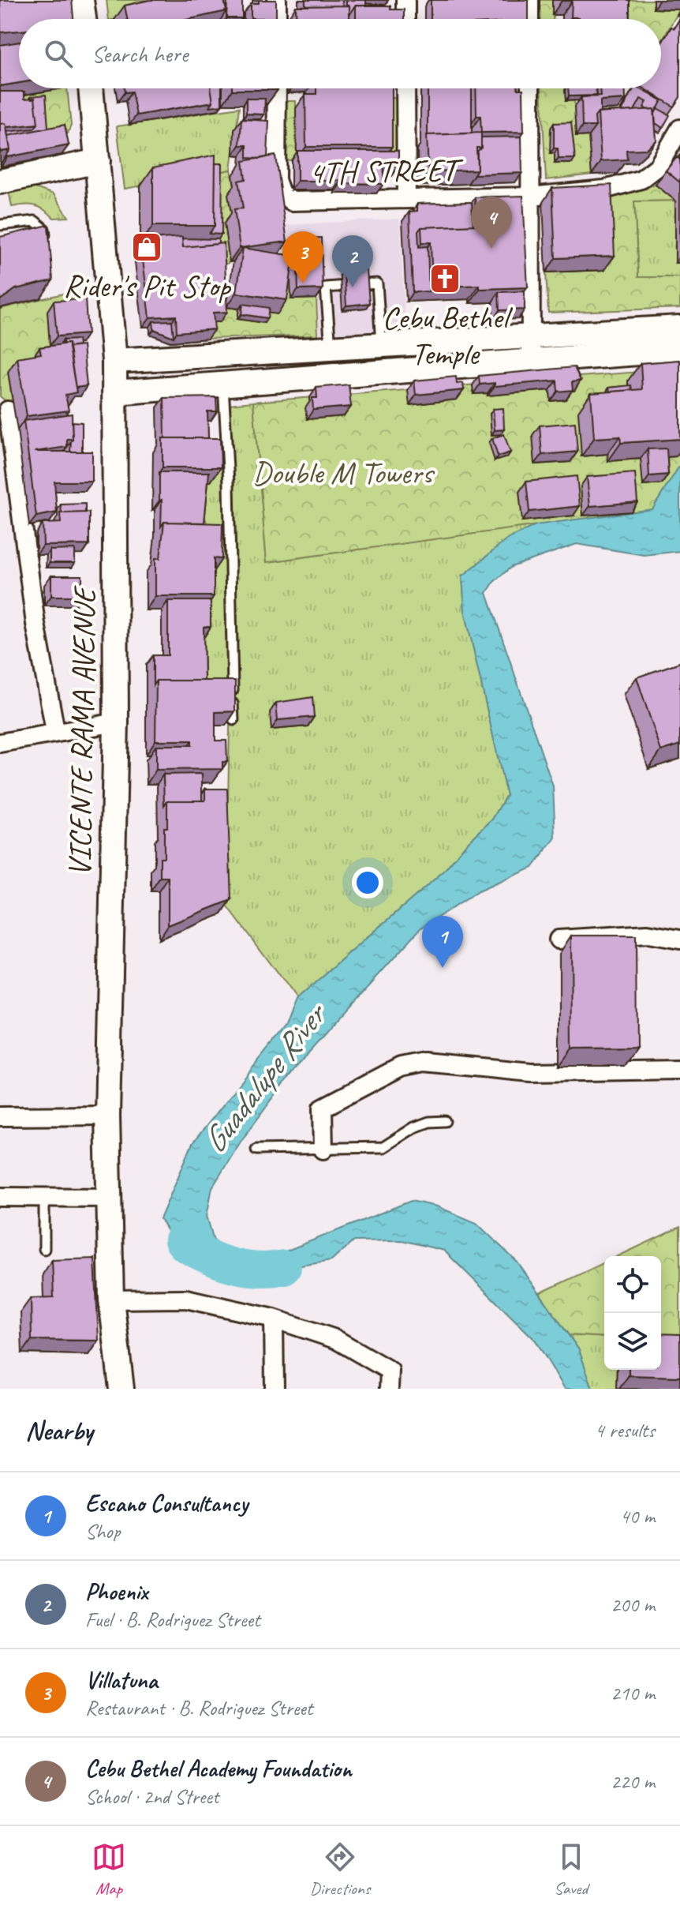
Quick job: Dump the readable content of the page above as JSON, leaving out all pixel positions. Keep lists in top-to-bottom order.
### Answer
{
  "streets": {
    "main road": ["VICENTE RAMA AVENUE"],
    "street": ["4TH STREET"]
  },
  "water": ["Guadalupe River"],
  "parks": ["Double M Towers"],
  "places": {
    "shop": ["Rider's Pit Stop"],
    "church": ["Cebu Bethel Temple"]
  },
  "page": {
    "search": "Search here",
    "pins": [
      "4",
      "3",
      "2",
      "1"
    ],
    "heading": ["Nearby", "4 results"],
    "list": [
      {
        "mark": "1",
        "name": "Escano Consultancy",
        "note": "Shop",
        "value": "40 m"
      },
      {
        "mark": "2",
        "name": "Phoenix",
        "note": "Fuel · B. Rodriguez Street",
        "value": "200 m"
      },
      {
        "mark": "3",
        "name": "Villatuna",
        "note": "Restaurant · B. Rodriguez Street",
        "value": "210 m"
      },
      {
        "mark": "4",
        "name": "Cebu Bethel Academy Foundation",
        "note": "School · 2nd Street",
        "value": "220 m"
      }
    ],
    "nav": ["Map", "Directions", "Saved"]
  }
}
